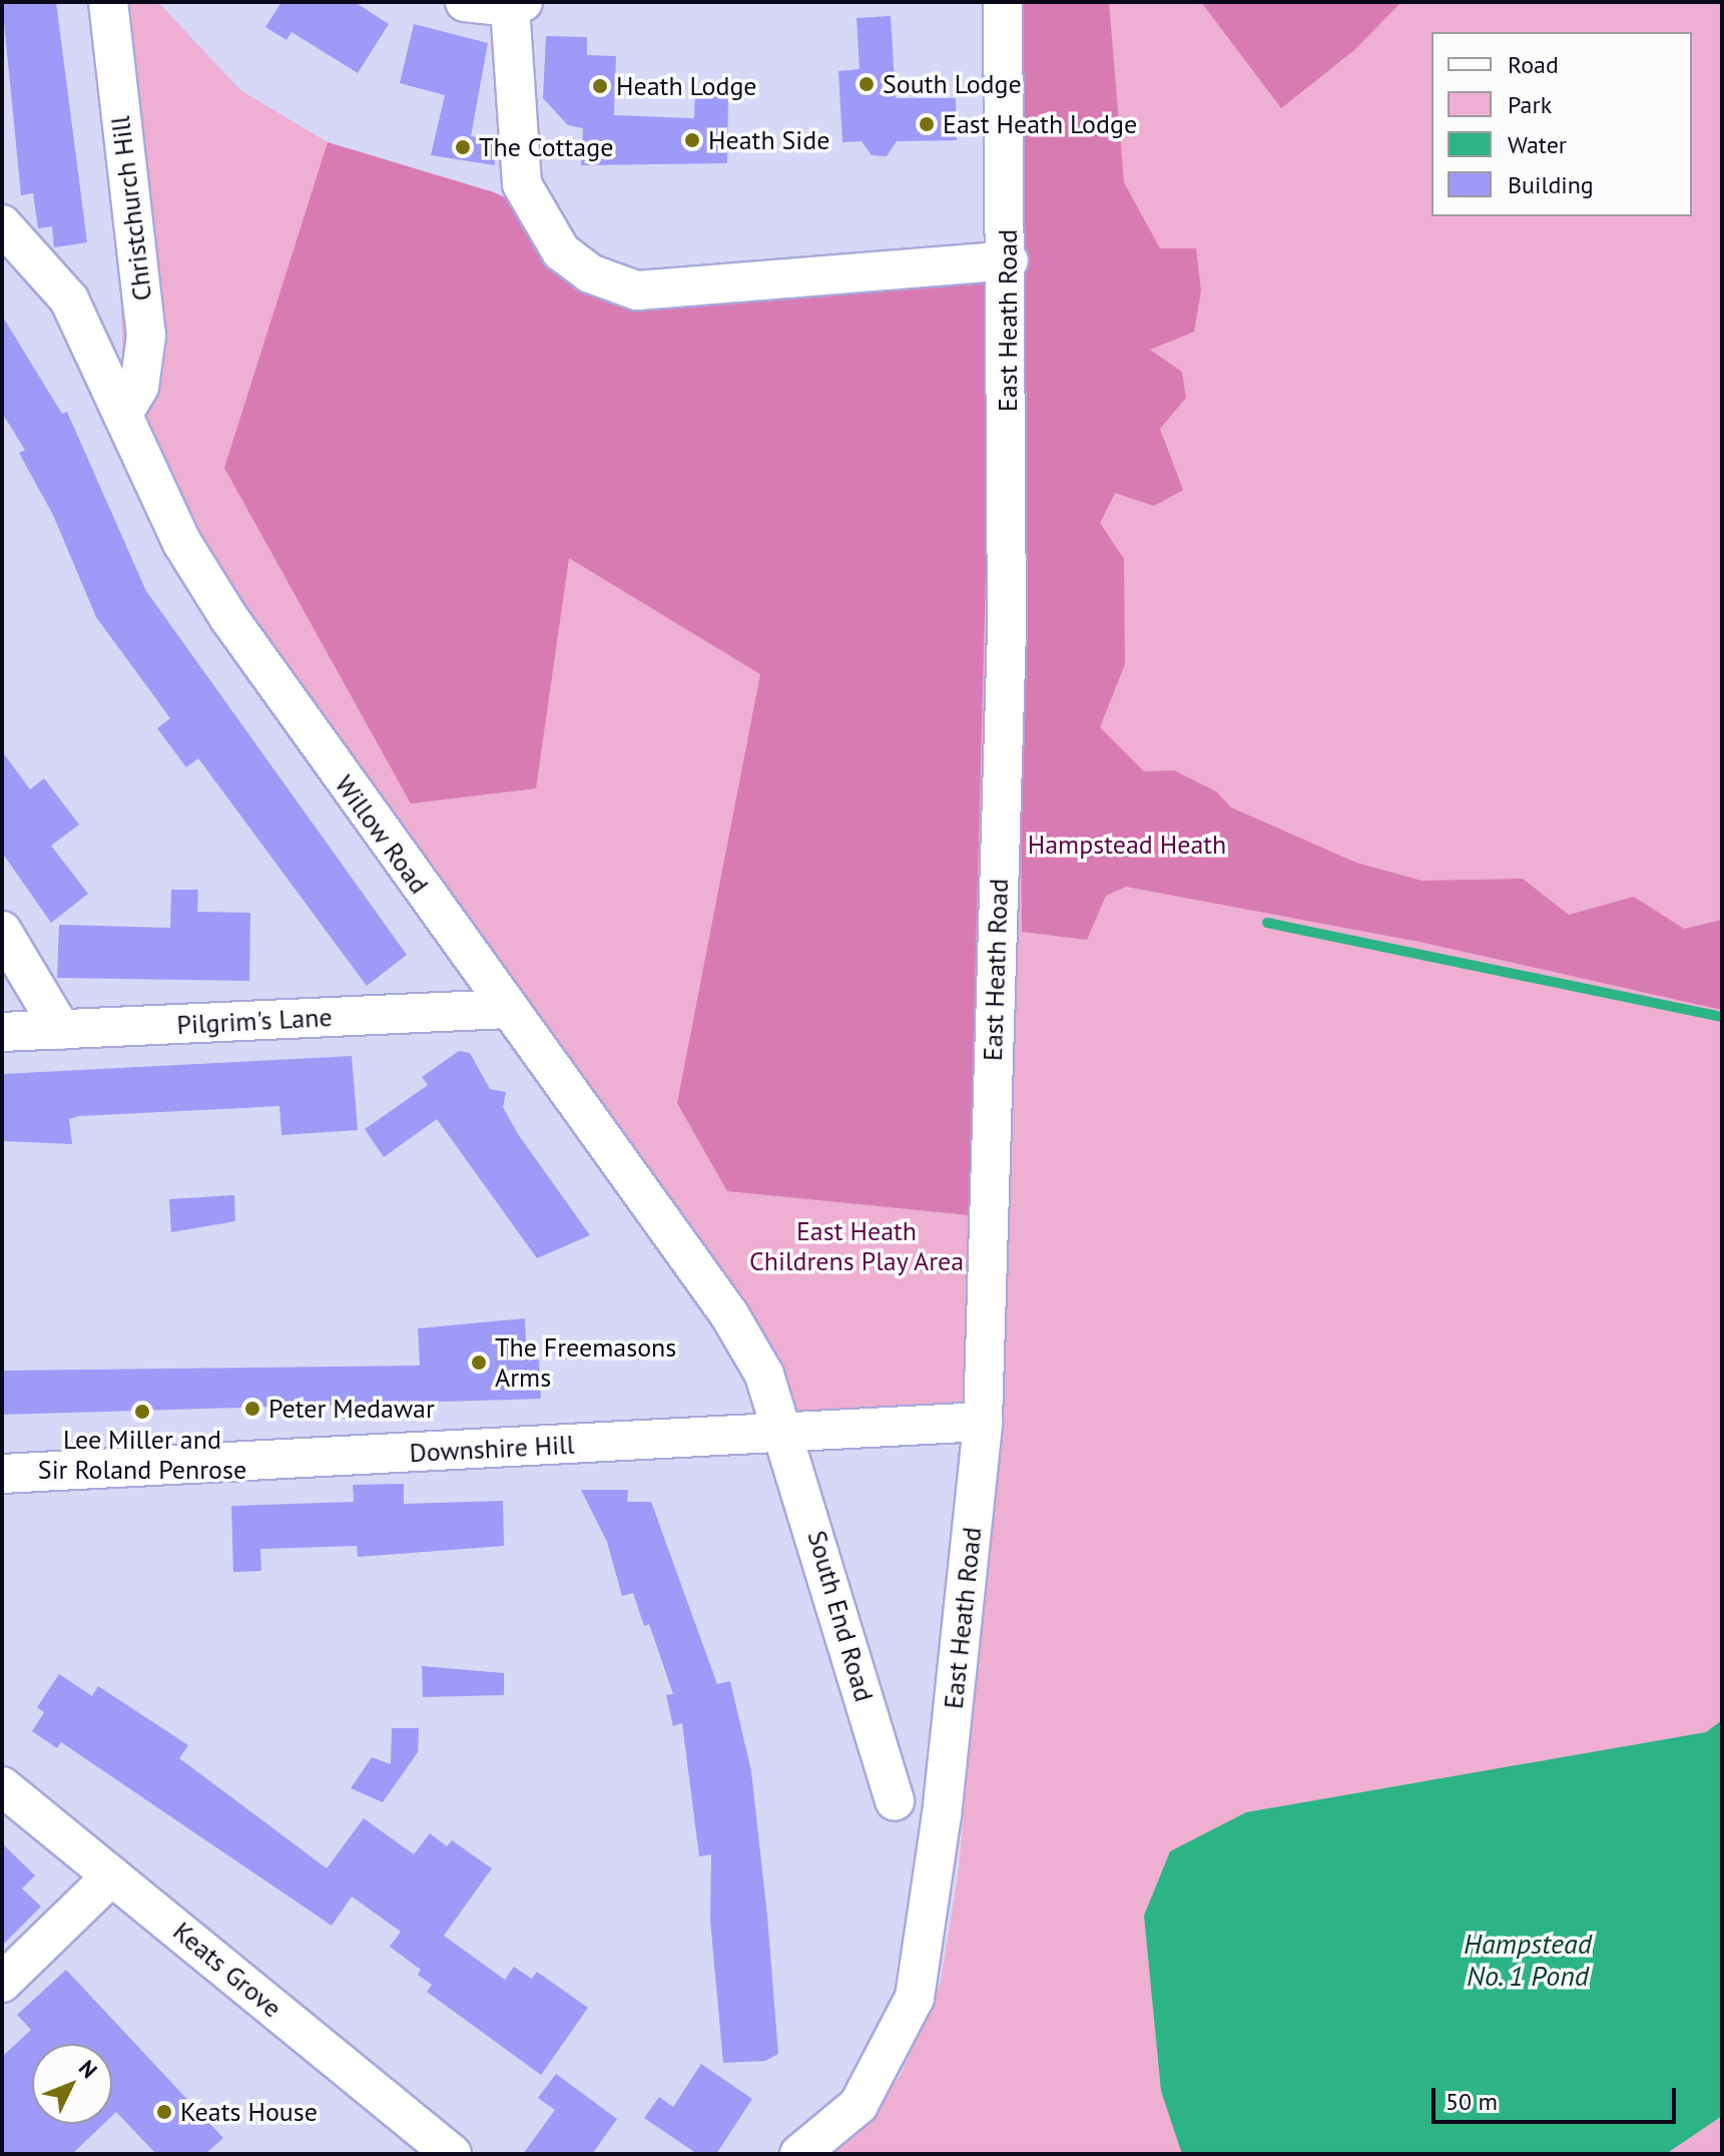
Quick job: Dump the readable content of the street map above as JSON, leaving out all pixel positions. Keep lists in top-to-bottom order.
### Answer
{
  "streets": {
    "street": [
      "Christchurch Hill",
      "East Heath Road",
      "Willow Road",
      "Pilgrim's Lane",
      "Downshire Hill",
      "South End Road",
      "Keats Grove"
    ]
  },
  "crossings": [
    ["Christchurch Hill", "Willow Road"],
    ["East Heath Road", "Downshire Hill"],
    ["Willow Road", "Pilgrim's Lane"],
    ["Willow Road", "Downshire Hill"],
    ["Willow Road", "South End Road"],
    ["Downshire Hill", "South End Road"]
  ],
  "water": ["Hampstead No. 1 Pond"],
  "parks": ["Hampstead Heath", "East Heath Childrens Play Area"],
  "places": [
    "South Lodge",
    "Heath Lodge",
    "East Heath Lodge",
    "Heath Side",
    "The Cottage",
    "The Freemasons Arms",
    "Peter Medawar",
    "Lee Miller and Sir Roland Penrose",
    "Keats House"
  ],
  "legend": [
    "Road",
    "Park",
    "Water",
    "Building"
  ],
  "scale_bar": "50 m",
  "north": "top right"
}
